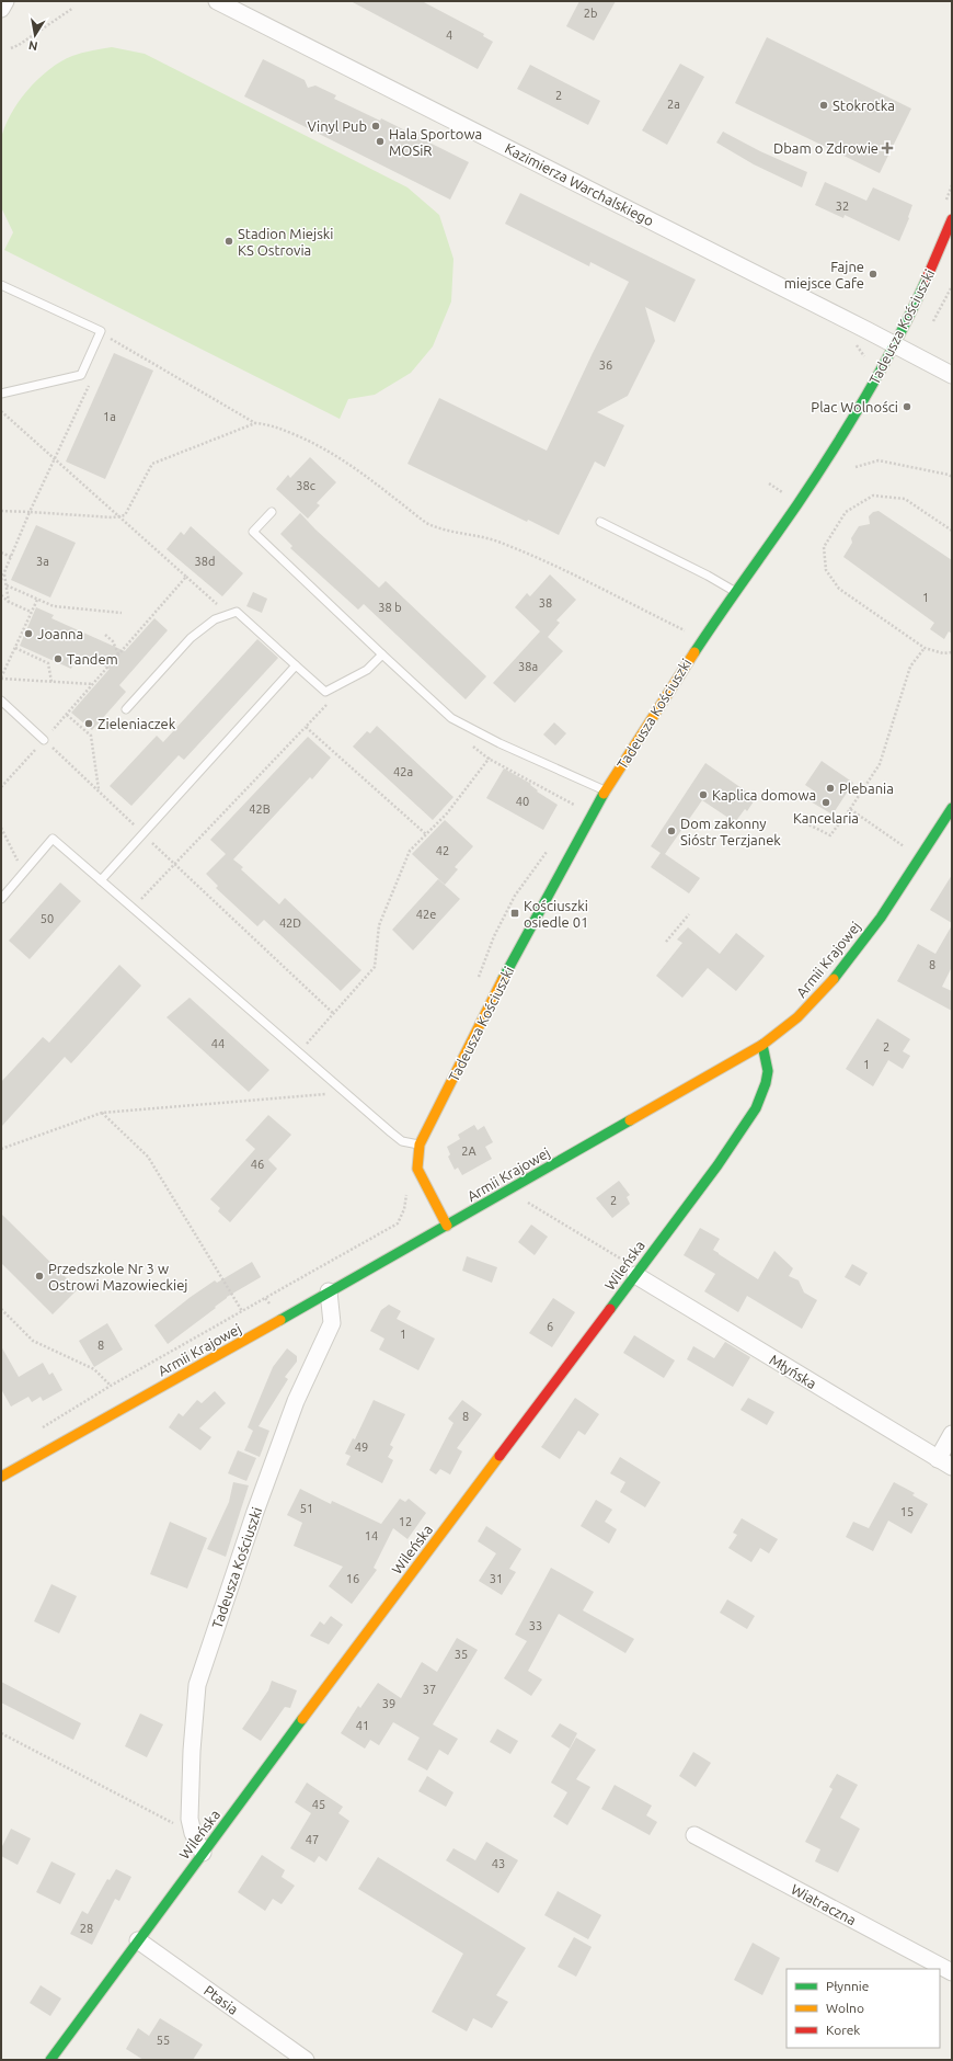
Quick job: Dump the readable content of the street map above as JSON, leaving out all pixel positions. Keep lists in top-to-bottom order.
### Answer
{
  "streets": {
    "street": [
      "Kazimierza Warchalskiego",
      "Tadeusza Kościuszki",
      "Armii Krajowej",
      "Wileńska",
      "Młyńska",
      "Wiatraczna",
      "Ptasia"
    ]
  },
  "crossings": [
    ["Kazimierza Warchalskiego", "Tadeusza Kościuszki"],
    ["Tadeusza Kościuszki", "Armii Krajowej"],
    ["Tadeusza Kościuszki", "Wileńska"],
    ["Armii Krajowej", "Wileńska"],
    ["Wileńska", "Młyńska"],
    ["Wileńska", "Ptasia"]
  ],
  "places": {
    "other": [
      "Stokrotka",
      "Vinyl Pub",
      "Hala Sportowa MOSiR",
      "Stadion Miejski KS Ostrovia",
      "Fajne miejsce Cafe",
      "Plac Wolności",
      "Joanna",
      "Tandem",
      "Zieleniaczek",
      "Plebania",
      "Kaplica domowa",
      "Kancelaria",
      "Dom zakonny Sióstr Terzjanek",
      "Przedszkole Nr 3 w Ostrowi Mazowieckiej"
    ],
    "health": ["Dbam o Zdrowie"],
    "transit": ["Kościuszki osiedle 01"]
  },
  "house_numbers": [
    "2b",
    "4",
    "2",
    "2a",
    "32",
    "36",
    "1a",
    "38c",
    "3a",
    "38d",
    "1",
    "38",
    "38 b",
    "38a",
    "42a",
    "40",
    "42B",
    "42",
    "42e",
    "50",
    "42D",
    "8",
    "44",
    "2",
    "1",
    "2A",
    "46",
    "2",
    "6",
    "1",
    "8",
    "8",
    "49",
    "51",
    "15",
    "12",
    "14",
    "16",
    "31",
    "33",
    "35",
    "37",
    "39",
    "41",
    "45",
    "47",
    "43",
    "28",
    "55"
  ],
  "legend": ["Płynnie", "Wolno", "Korek"],
  "north": "bottom"
}
